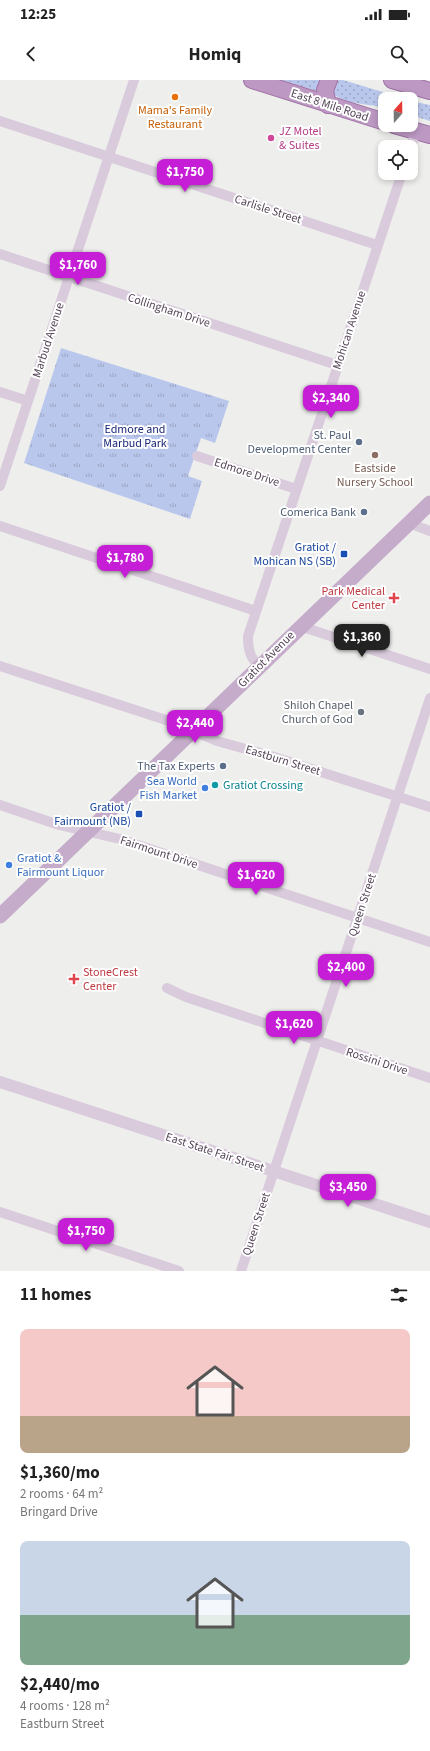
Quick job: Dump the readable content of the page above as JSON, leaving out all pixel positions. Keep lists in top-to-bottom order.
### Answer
{
  "streets": {
    "highway": ["East 8 Mile Road"],
    "main road": ["Gratiot Avenue"],
    "street": [
      "Carlisle Street",
      "Collingham Drive",
      "Mohican Avenue",
      "Marbud Avenue",
      "Edmore Drive",
      "Eastburn Street",
      "Fairmount Drive",
      "Queen Street",
      "Rossini Drive",
      "East State Fair Street"
    ]
  },
  "crossings": [
    ["Carlisle Street", "Mohican Avenue"],
    ["Carlisle Street", "Marbud Avenue"],
    ["Collingham Drive", "Mohican Avenue"],
    ["Collingham Drive", "Marbud Avenue"],
    ["Mohican Avenue", "Edmore Drive"],
    ["Mohican Avenue", "Gratiot Avenue"],
    ["Gratiot Avenue", "Eastburn Street"],
    ["Gratiot Avenue", "Fairmount Drive"],
    ["Eastburn Street", "Queen Street"],
    ["Fairmount Drive", "Queen Street"],
    ["Queen Street", "Rossini Drive"],
    ["Queen Street", "East State Fair Street"]
  ],
  "parks": ["Edmore and Marbud Park"],
  "places": {
    "other": [
      "Mama's Family Restaurant",
      "JZ Motel & Suites",
      "St. Paul Development Center",
      "Eastside Nursery School",
      "Comerica Bank",
      "Shiloh Chapel Church of God",
      "The Tax Experts",
      "Gratiot Crossing",
      "Sea World Fish Market",
      "Gratiot & Fairmount Liquor"
    ],
    "transit": ["Gratiot / Mohican NS (SB)", "Gratiot / Fairmount (NB)"],
    "health": ["Park Medical Center", "StoneCrest Center"]
  },
  "north": "top",
  "page": {
    "status": "12:25",
    "header": "Homiq",
    "price": [
      "$1,750",
      "$1,760",
      "$2,340",
      "$1,780",
      "$1,360",
      "$2,440",
      "$1,620",
      "$2,400",
      "$1,620",
      "$3,450",
      "$1,750"
    ],
    "heading": "11 homes",
    "list": [
      {
        "name": "$1,360/mo",
        "note": "2 rooms · 64 m² · Bringard Drive"
      },
      {
        "name": "$2,440/mo",
        "note": "4 rooms · 128 m² · Eastburn Street"
      }
    ]
  }
}
